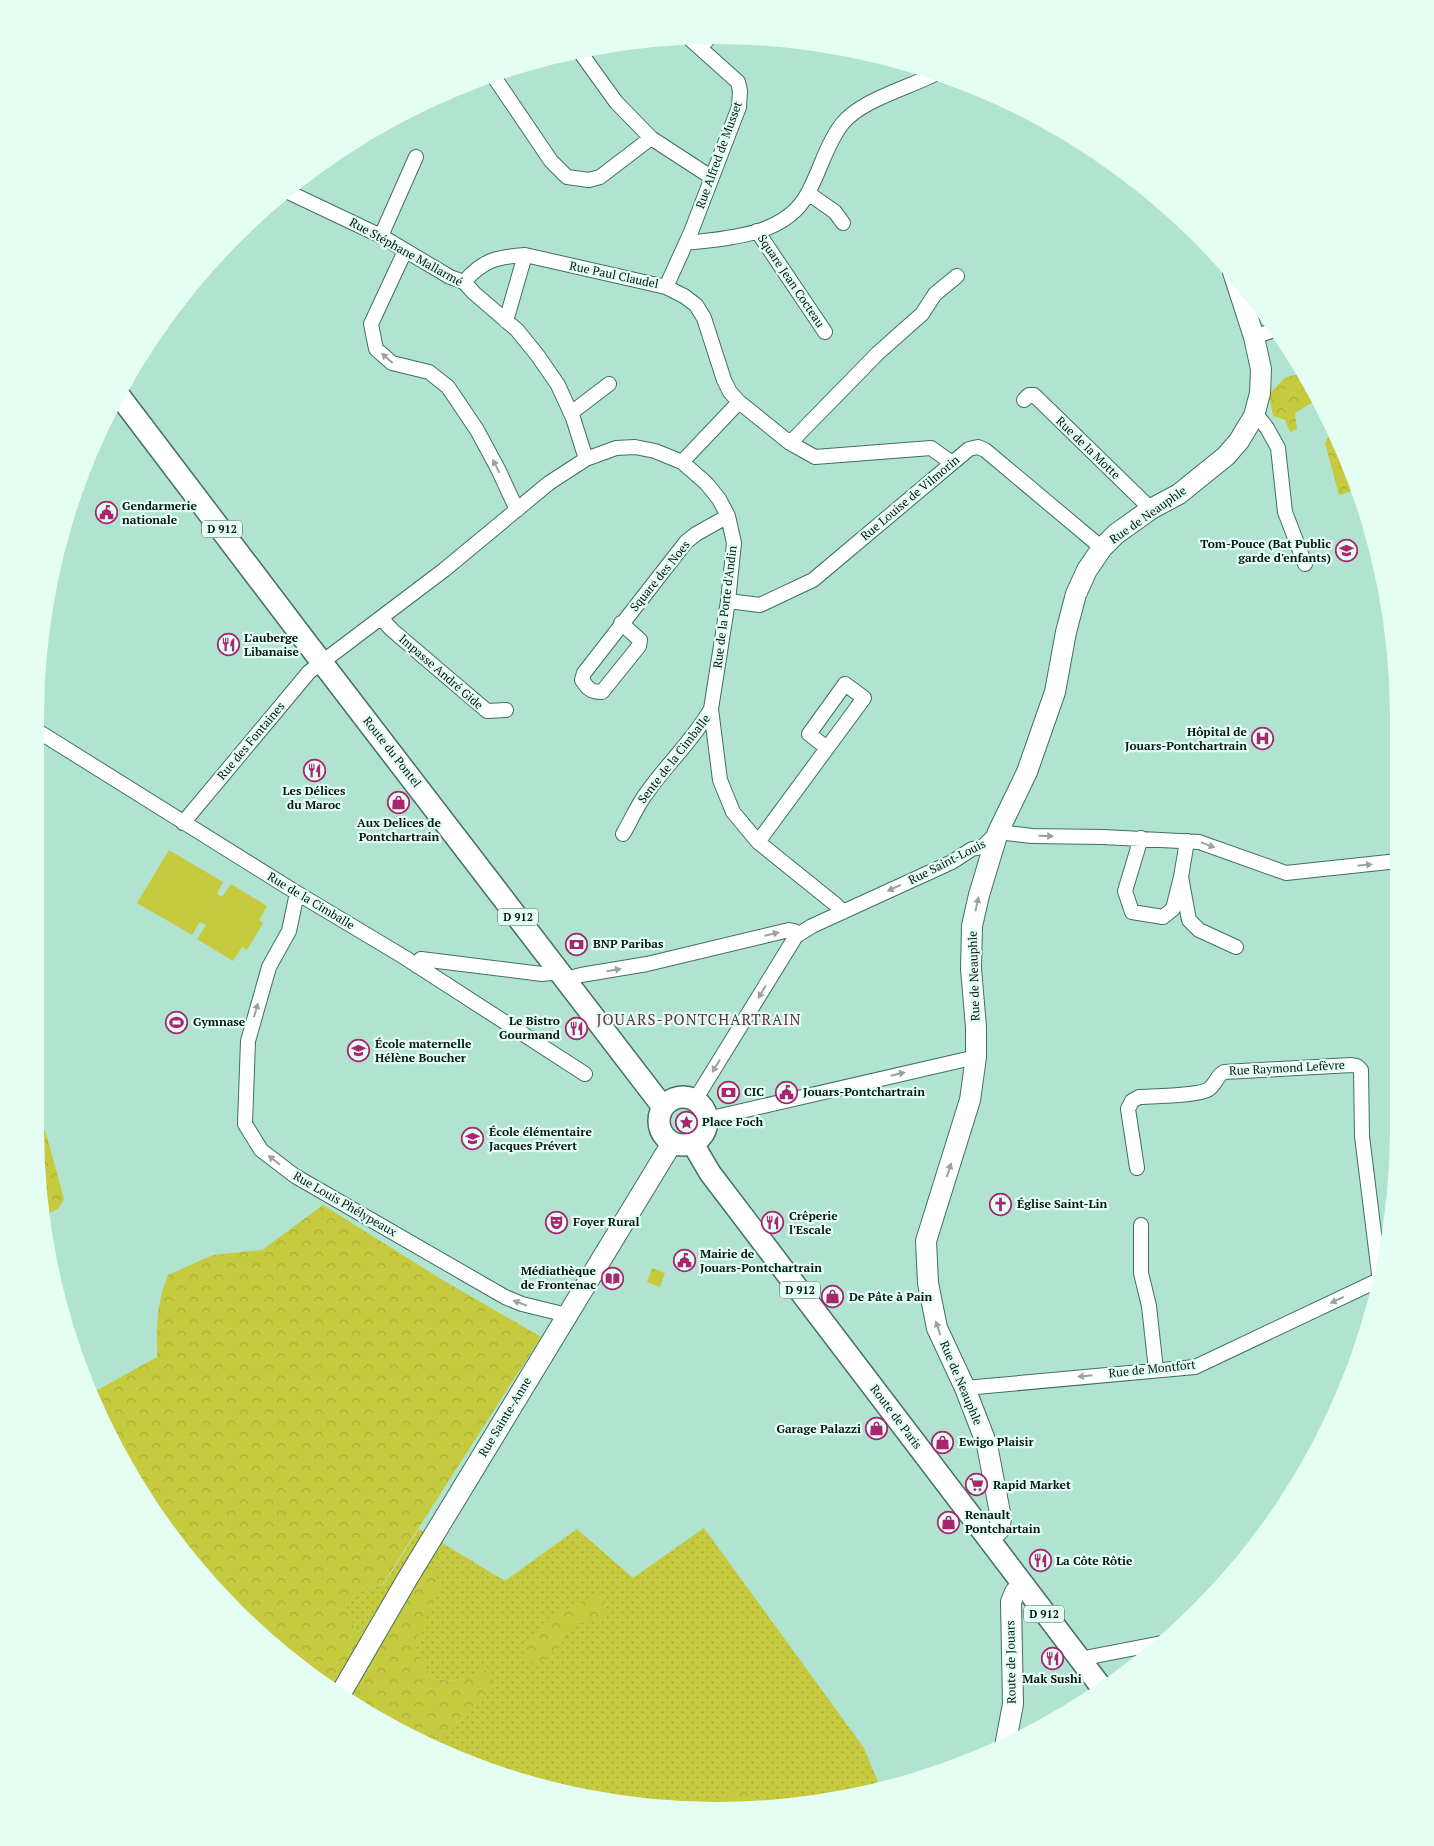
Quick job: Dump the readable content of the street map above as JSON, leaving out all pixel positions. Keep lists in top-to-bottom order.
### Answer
{
  "streets": {
    "main road": ["D 912", "Route du Pontel", "Route de Paris"],
    "street": [
      "Rue Alfred de Musset",
      "Rue Stéphane Mallarmé",
      "Rue Paul Claudel",
      "Square Jean Cocteau",
      "Rue de la Motte",
      "Rue Louise de Vilmorin",
      "Rue de Neauphle",
      "Square des Noes",
      "Rue de la Porte d'Andin",
      "Impasse André Gide",
      "Rue des Fontaines",
      "Sente de la Cimballe",
      "Rue Saint-Louis",
      "Rue de la Cimballe",
      "Rue Raymond Lefèvre",
      "Rue Louis Phélypeaux",
      "Rue de Montfort",
      "Rue Sainte-Anne",
      "Route de Jouars"
    ]
  },
  "crossings": [
    ["Rue Alfred de Musset", "Rue Paul Claudel"],
    ["Rue Stéphane Mallarmé", "Rue Paul Claudel"],
    ["Rue Stéphane Mallarmé", "Rue de la Porte d'Andin"],
    ["Rue Paul Claudel", "Rue Louise de Vilmorin"],
    ["Rue de la Motte", "Rue de Neauphle"],
    ["Rue Louise de Vilmorin", "Rue de Neauphle"],
    ["Rue Louise de Vilmorin", "Rue de la Porte d'Andin"],
    ["Rue de Neauphle", "Rue Saint-Louis"],
    ["Rue de Neauphle", "Rue de Montfort"],
    ["Rue de Neauphle", "Route de Paris"],
    ["Square des Noes", "Rue de la Porte d'Andin"],
    ["Rue de la Porte d'Andin", "Impasse André Gide"],
    ["Rue de la Porte d'Andin", "Rue des Fontaines"],
    ["Rue de la Porte d'Andin", "Route du Pontel"],
    ["Rue de la Porte d'Andin", "Sente de la Cimballe"],
    ["Rue de la Porte d'Andin", "Rue Saint-Louis"],
    ["Rue des Fontaines", "Route du Pontel"],
    ["Rue des Fontaines", "Rue de la Cimballe"],
    ["Route du Pontel", "Rue Sainte-Anne"],
    ["Route du Pontel", "Route de Paris"],
    ["Rue de la Cimballe", "Rue Louis Phélypeaux"],
    ["Rue Louis Phélypeaux", "Rue Sainte-Anne"],
    ["Rue Sainte-Anne", "Route de Paris"],
    ["Route de Paris", "Route de Jouars"]
  ],
  "one_way": ["Rue de Neauphle", "Rue Louis Phélypeaux", "Rue de Montfort"],
  "districts": ["JOUARS-PONTCHARTRAIN"],
  "places": {
    "public building": ["Gendarmerie nationale", "Jouars-Pontchartrain", "Mairie de Jouars-Pontchartrain"],
    "school or university": ["Tom-Pouce (Bat Public garde d'enfants)", "École maternelle Hélène Boucher", "École élémentaire Jacques Prévert"],
    "restaurant": [
      "L'auberge Libanaise",
      "Les Délices du Maroc",
      "Le Bistro Gourmand",
      "Crêperie l'Escale",
      "La Côte Rôtie",
      "Mak Sushi"
    ],
    "hospital": ["Hôpital de Jouars-Pontchartrain"],
    "shop": [
      "Aux Delices de Pontchartrain",
      "De Pâte à Pain",
      "Garage Palazzi",
      "Ewigo Plaisir",
      "Renault Pontchartain"
    ],
    "bank": ["BNP Paribas", "CIC"],
    "sports": ["Gymnase"],
    "place": ["Place Foch"],
    "church": ["Église Saint-Lin"],
    "theatre": ["Foyer Rural"],
    "library": ["Médiathèque de Frontenac"],
    "supermarket": ["Rapid Market"]
  }
}
